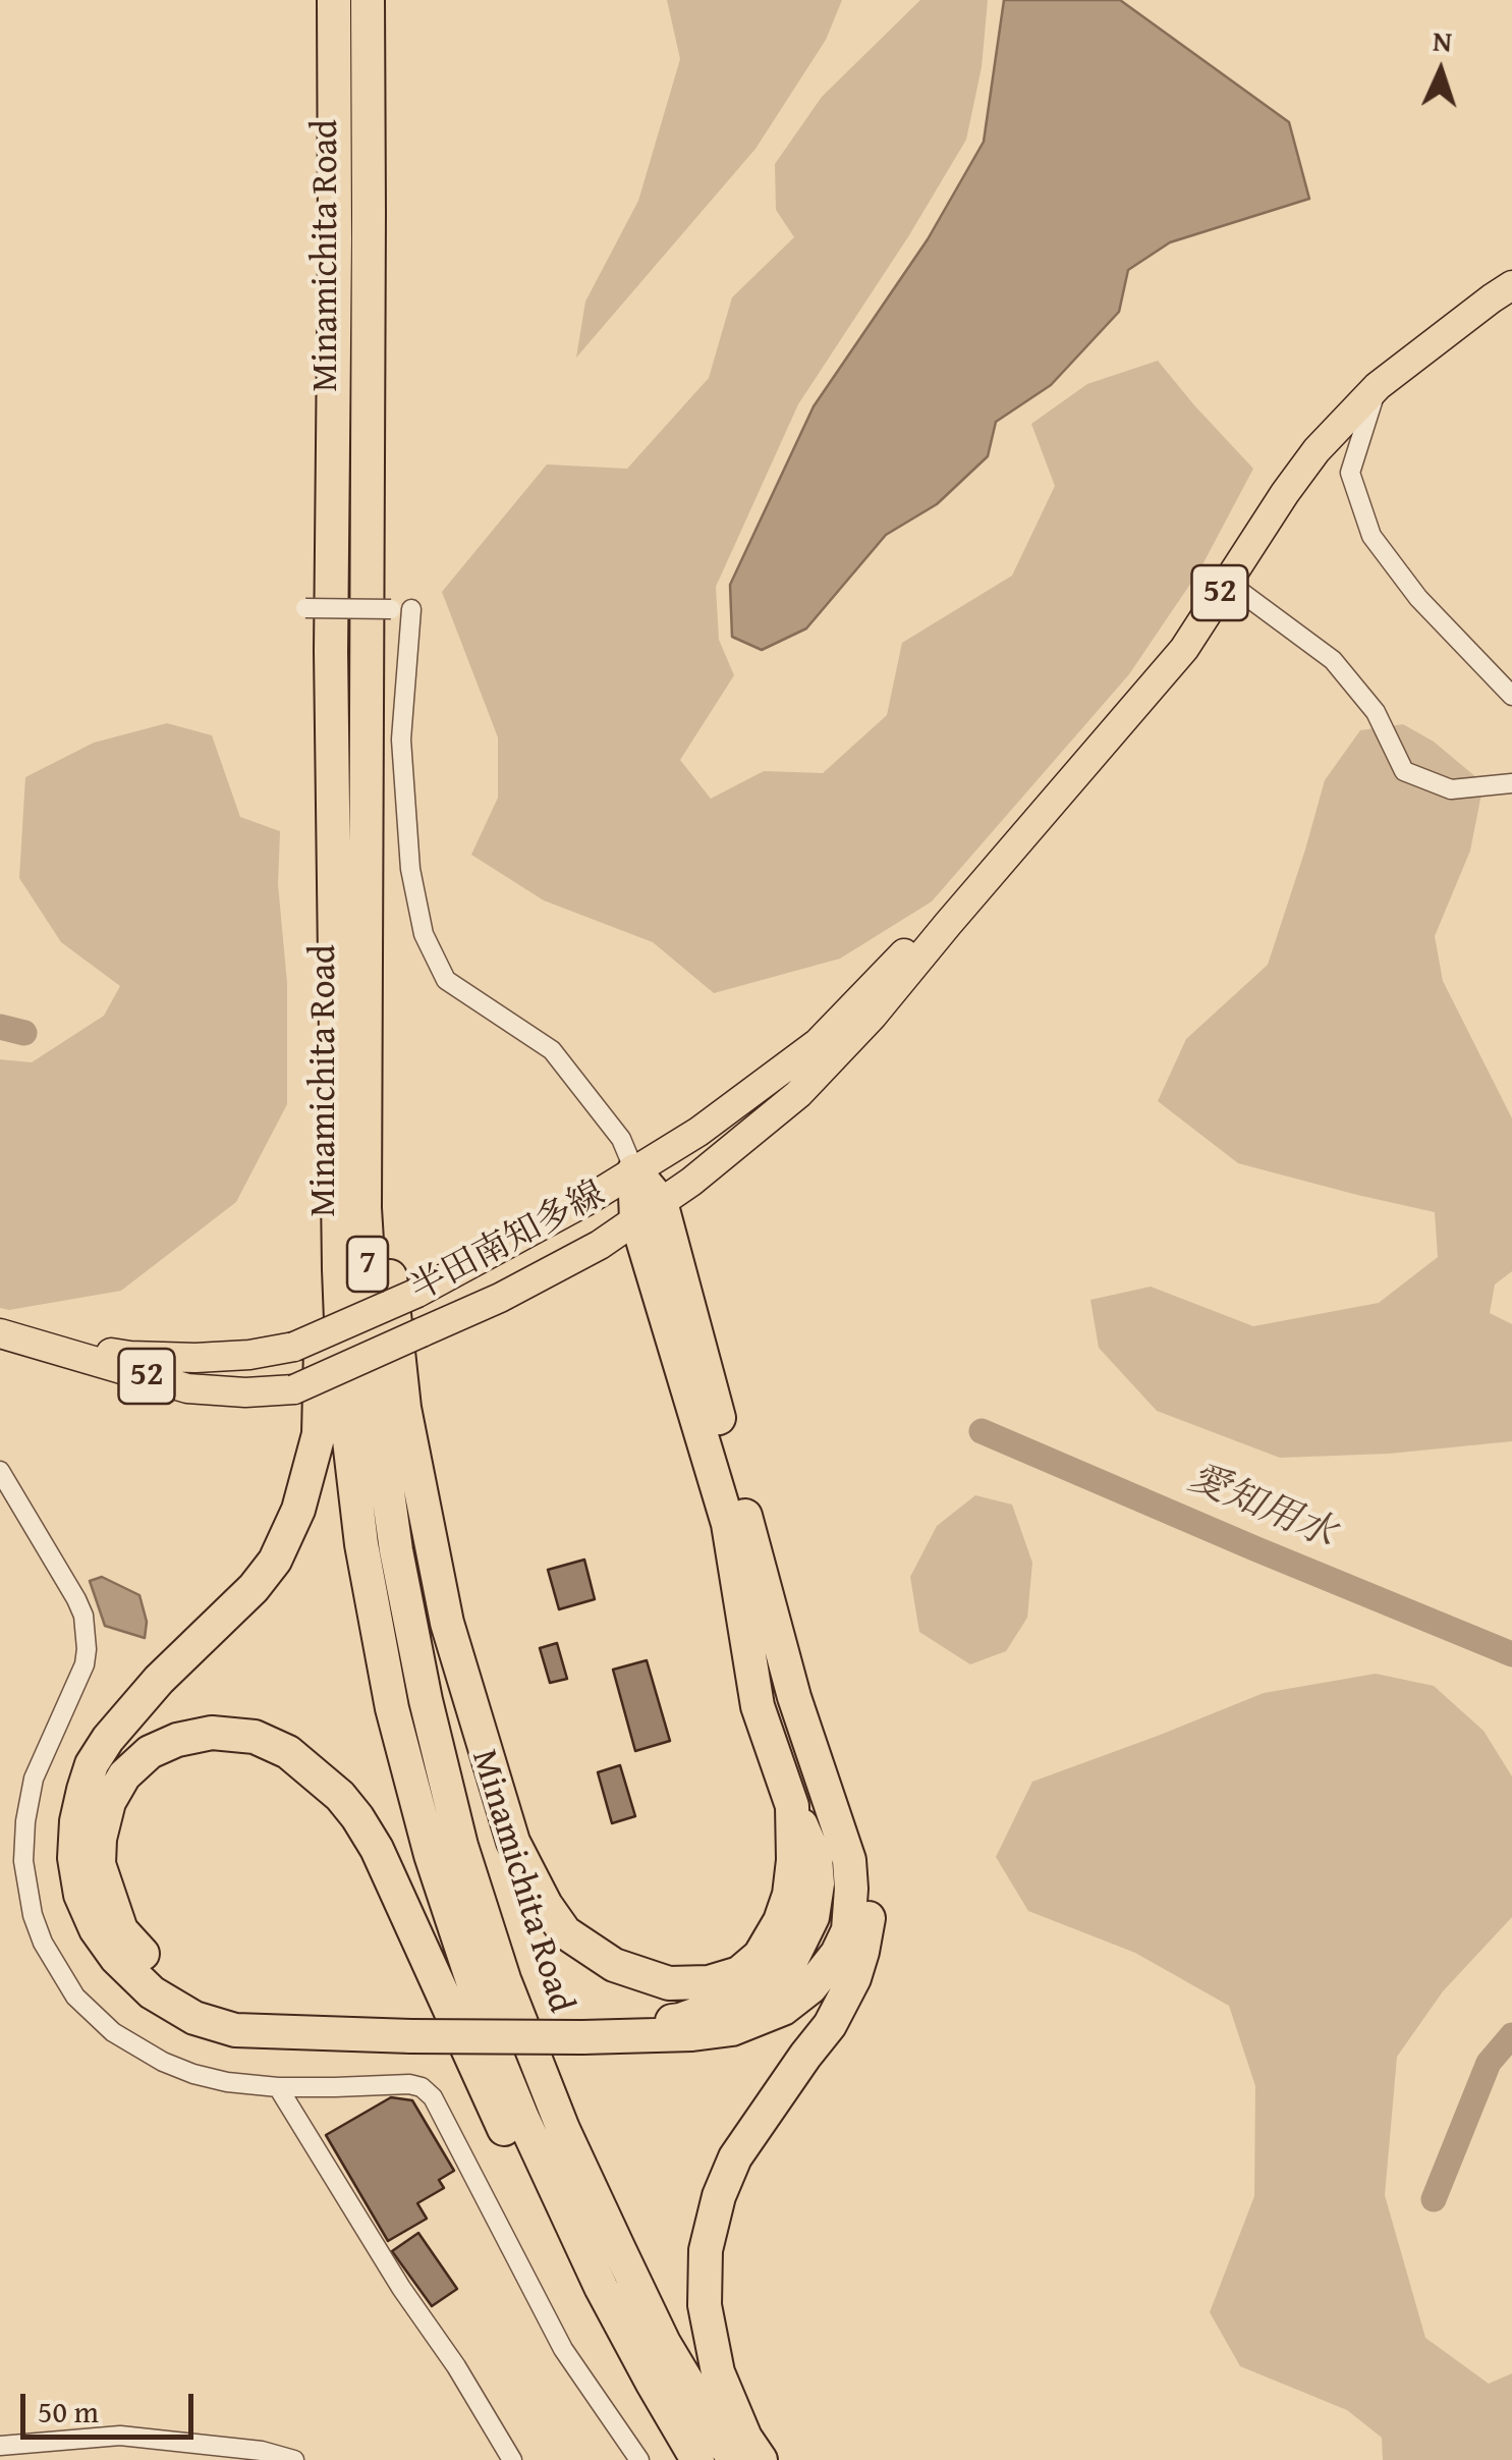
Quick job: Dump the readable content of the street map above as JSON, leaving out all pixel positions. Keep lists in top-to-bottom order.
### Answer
{
  "streets": {
    "highway": ["Minamichita Road", "7"],
    "main road": ["52", "半田南知多線"]
  },
  "water": ["愛知用水"],
  "scale_bar": "50 m",
  "north": "top"
}
